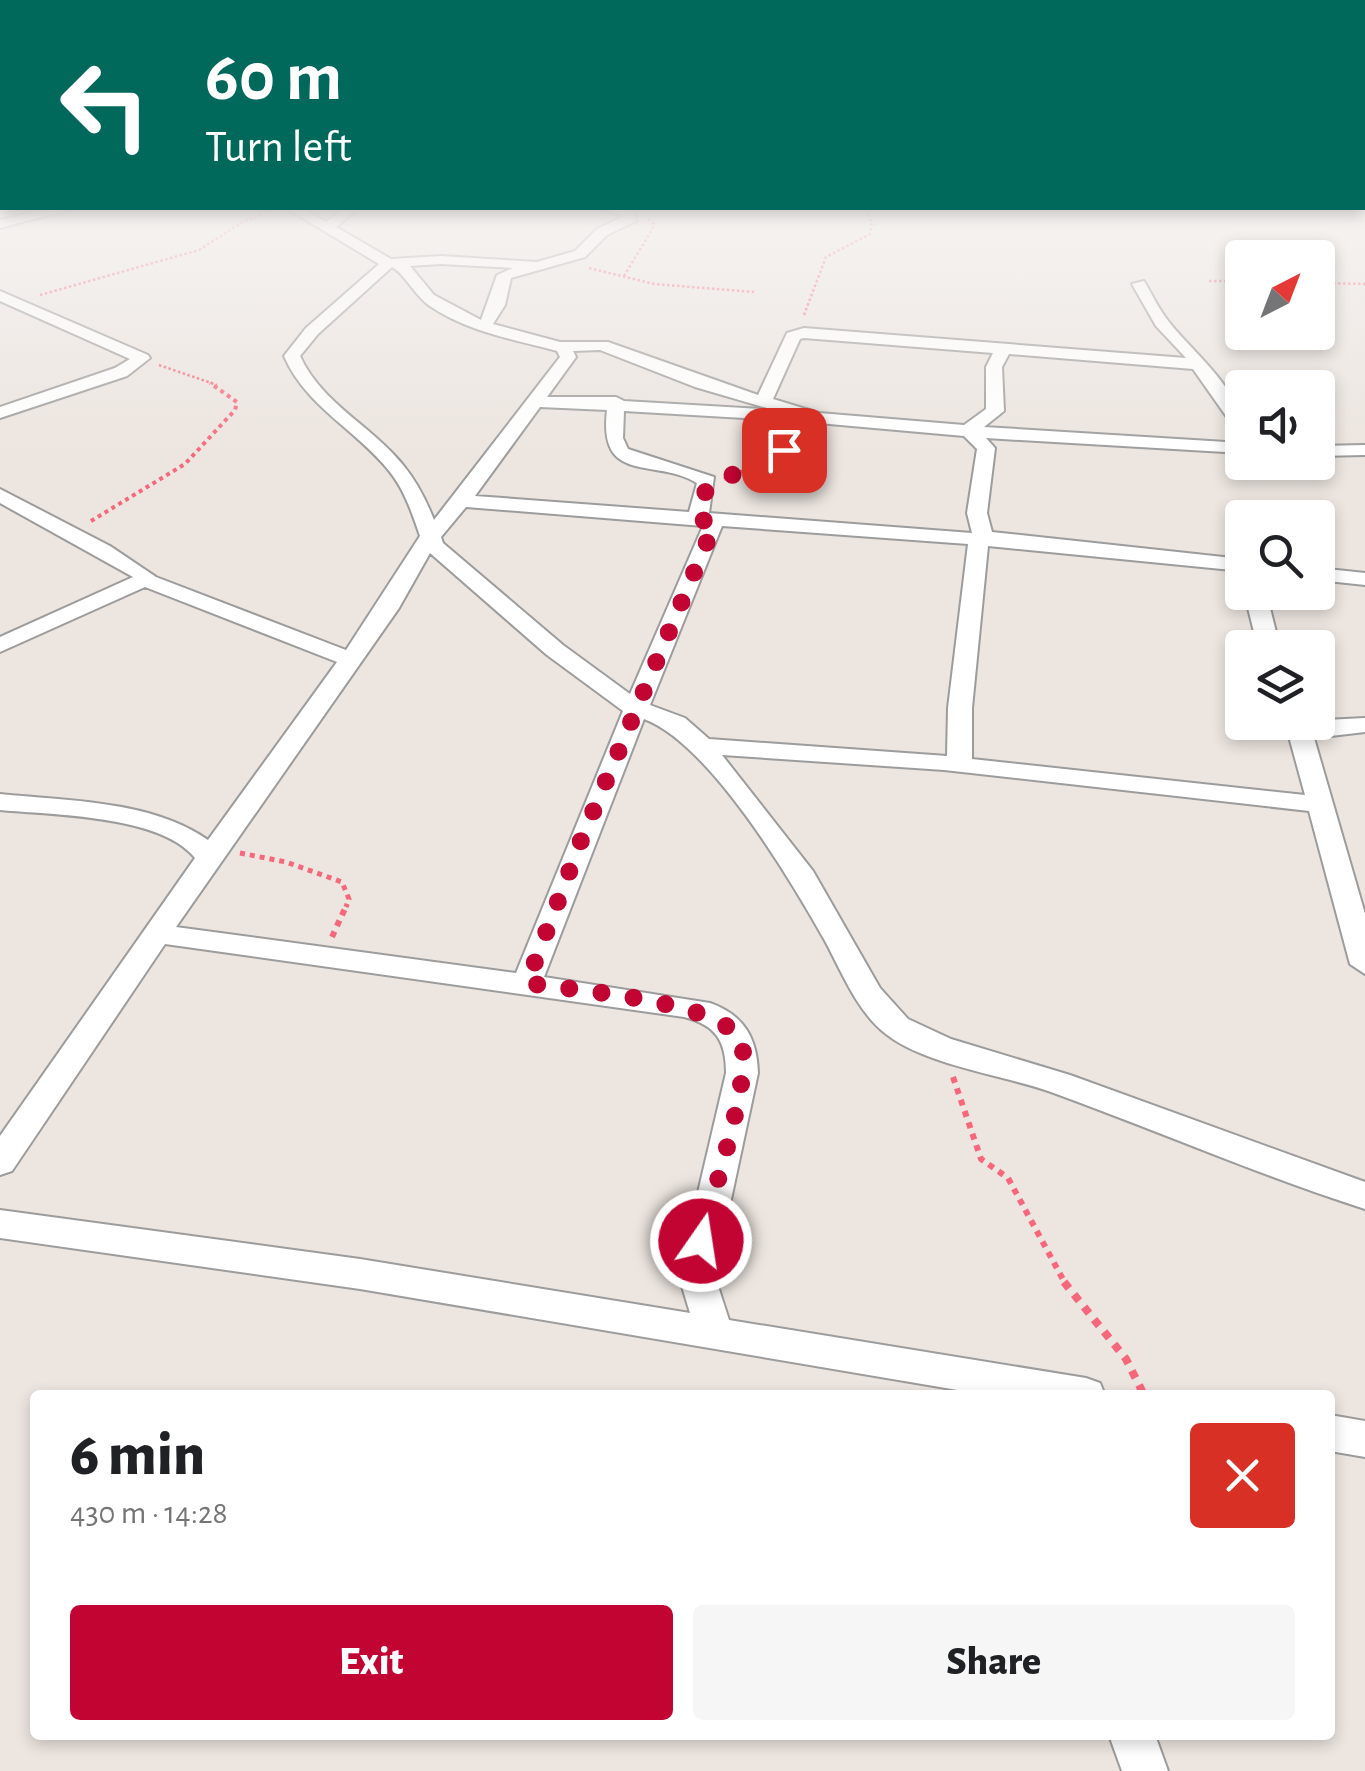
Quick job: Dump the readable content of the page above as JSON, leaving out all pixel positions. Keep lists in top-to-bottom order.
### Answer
{
  "north": "top right",
  "page": {
    "turn": ["60 m", "Turn left"],
    "heading": ["6 min", "430 m · 14:28"],
    "buttons": ["Exit", "Share"]
  }
}
